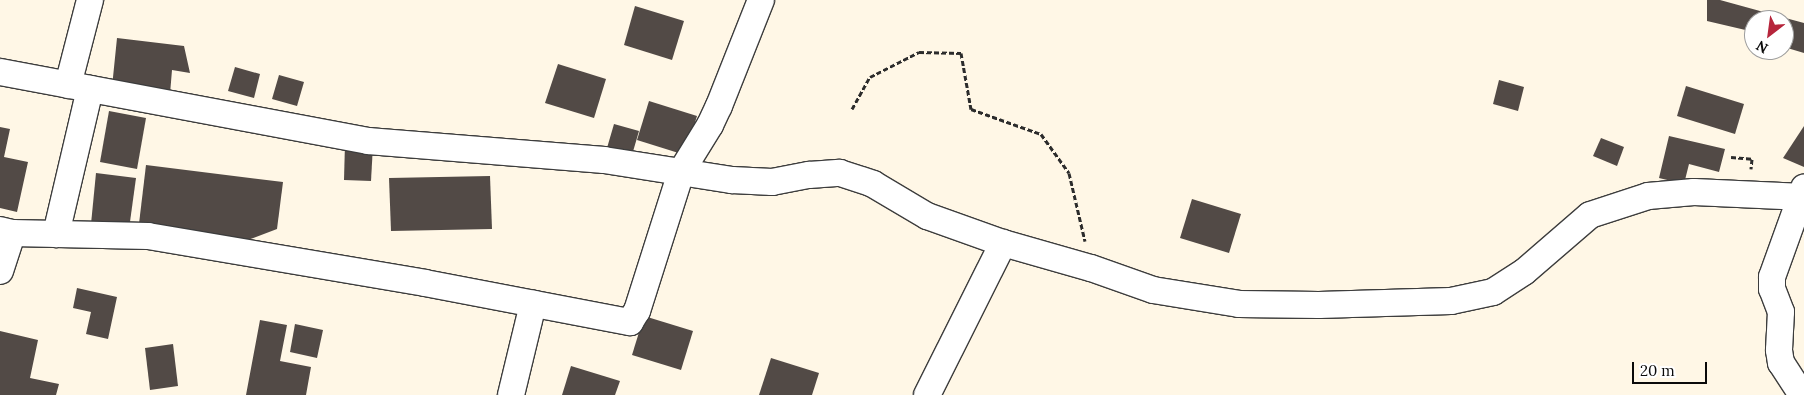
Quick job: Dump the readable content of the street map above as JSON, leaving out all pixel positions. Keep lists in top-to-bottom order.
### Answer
{
  "scale_bar": "20 m",
  "north": "bottom left"
}
